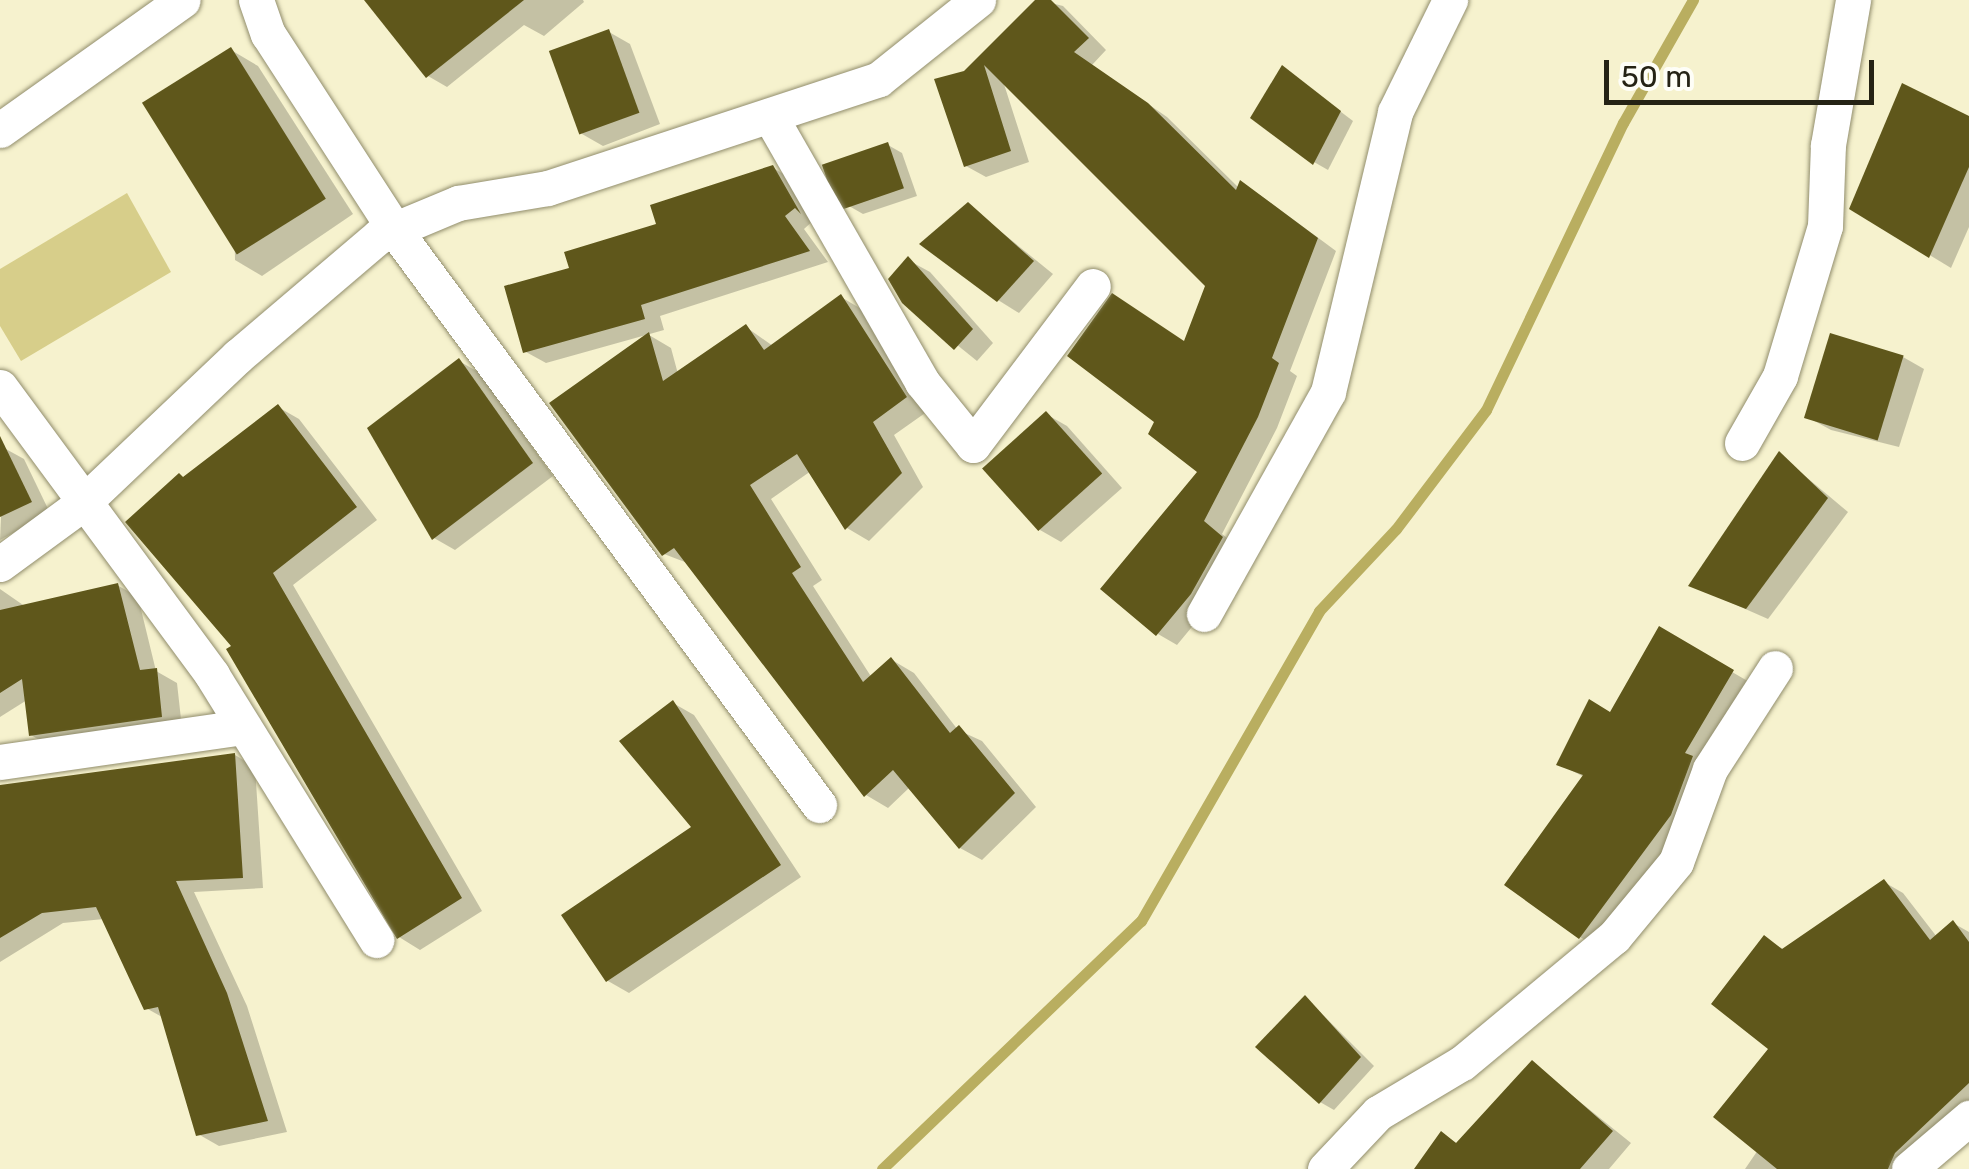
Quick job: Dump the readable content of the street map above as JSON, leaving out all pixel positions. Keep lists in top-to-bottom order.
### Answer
{
  "scale_bar": "50 m"
}
